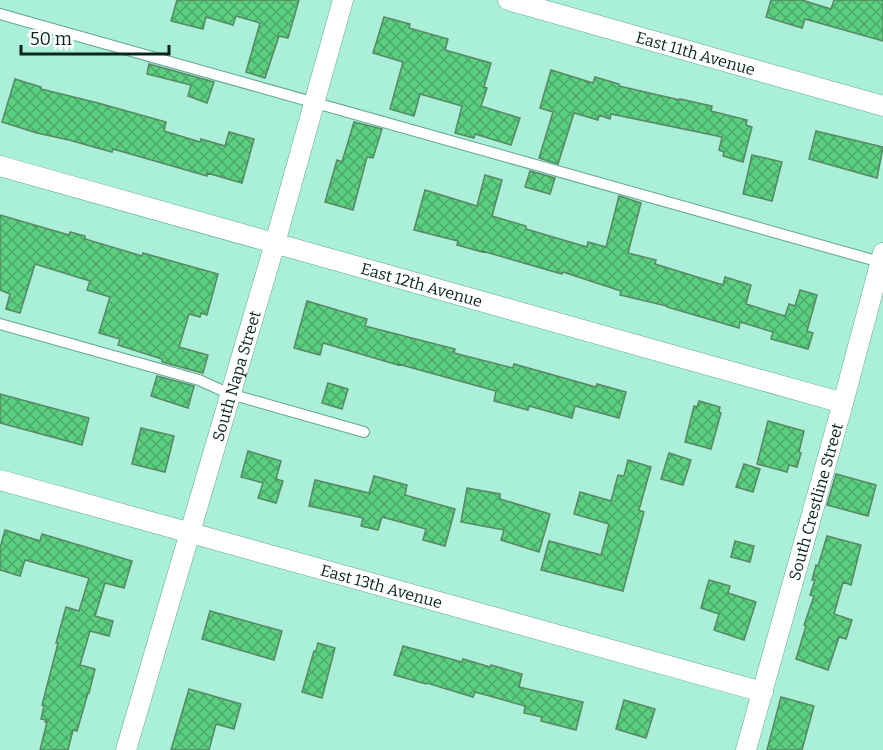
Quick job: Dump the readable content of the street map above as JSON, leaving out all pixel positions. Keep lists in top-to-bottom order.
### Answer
{
  "streets": {
    "street": [
      "East 11th Avenue",
      "East 12th Avenue",
      "South Napa Street",
      "South Crestline Street",
      "East 13th Avenue"
    ]
  },
  "crossings": [
    ["East 12th Avenue", "South Napa Street"],
    ["East 12th Avenue", "South Crestline Street"],
    ["South Napa Street", "East 13th Avenue"],
    ["South Crestline Street", "East 13th Avenue"]
  ],
  "scale_bar": "50 m"
}
